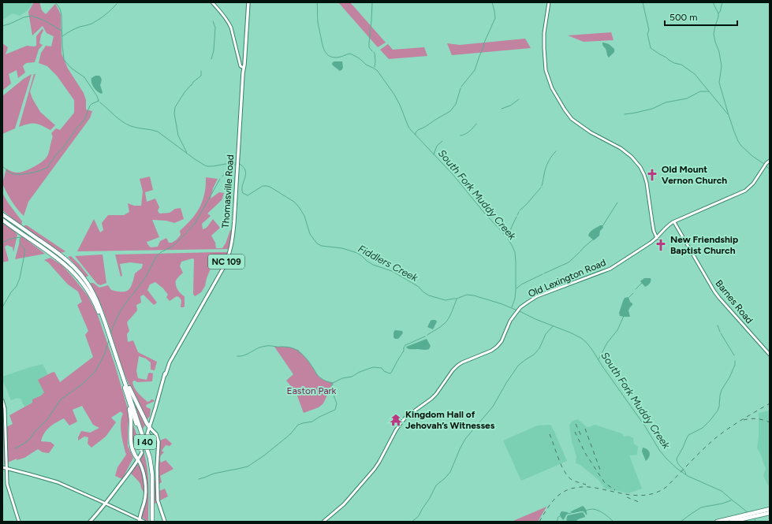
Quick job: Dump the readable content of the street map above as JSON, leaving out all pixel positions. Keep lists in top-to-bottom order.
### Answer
{
  "streets": {
    "highway": ["I 40"],
    "main road": ["Thomasville Road", "NC 109"],
    "street": ["Old Lexington Road", "Barnes Road"]
  },
  "crossings": [
    ["Old Lexington Road", "Barnes Road"]
  ],
  "water": ["South Fork Muddy Creek", "Fiddlers Creek"],
  "parks": ["Easton Park"],
  "places": {
    "church": ["Old Mount Vernon Church", "New Friendship Baptist Church"],
    "temple": ["Kingdom Hall of Jehovah’s Witnesses"]
  },
  "scale_bar": "500 m"
}
